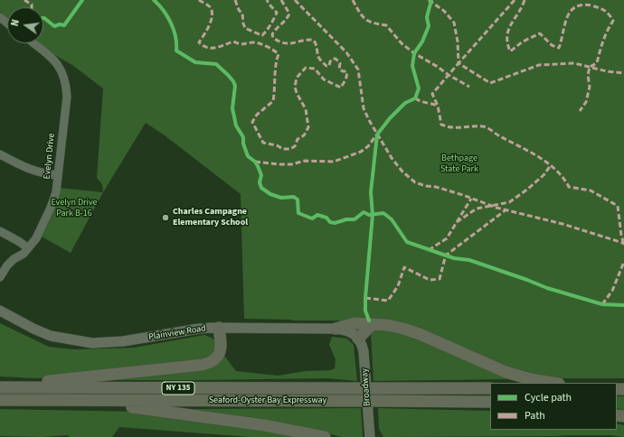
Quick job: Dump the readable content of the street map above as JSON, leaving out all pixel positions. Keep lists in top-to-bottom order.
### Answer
{
  "streets": {
    "highway": ["NY 135", "Seaford-Oyster Bay Expressway"],
    "main road": ["Plainview Road", "Broadway"],
    "street": ["Evelyn Drive"]
  },
  "crossings": [
    ["Plainview Road", "Broadway"]
  ],
  "parks": ["Bethpage State Park", "Evelyn Drive Park B-16"],
  "places": ["Charles Campagne Elementary School"],
  "legend": ["Cycle path", "Path"],
  "north": "left"
}
